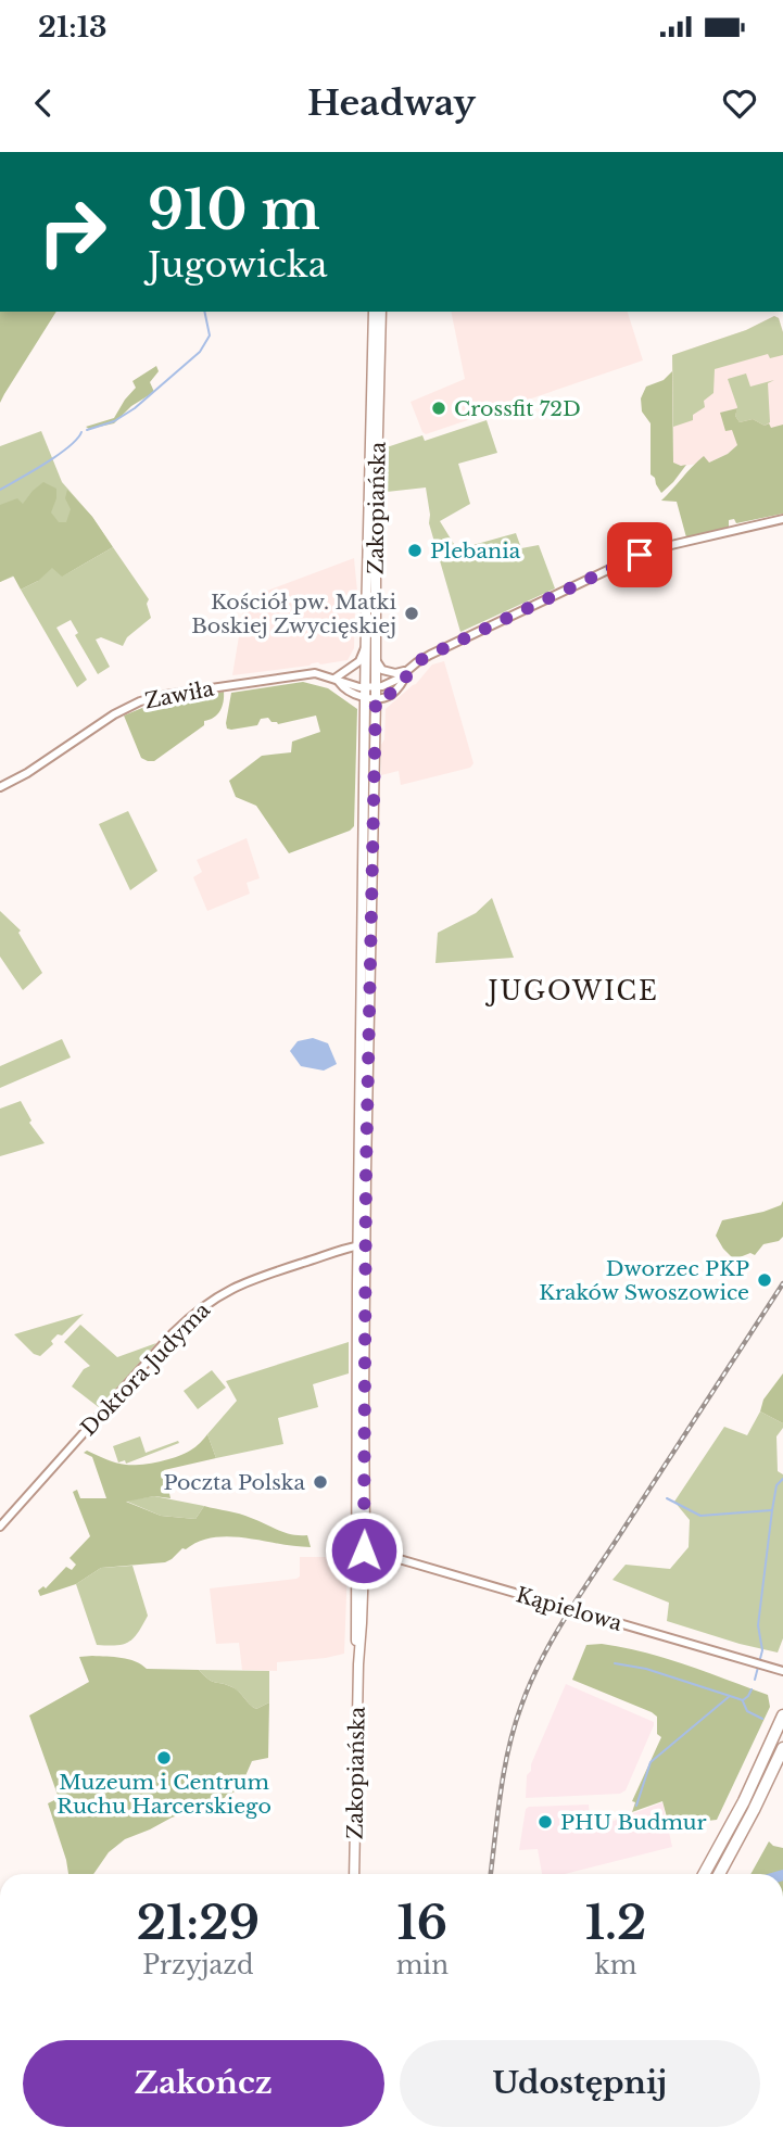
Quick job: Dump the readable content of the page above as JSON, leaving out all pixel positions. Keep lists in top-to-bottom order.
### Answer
{
  "streets": {
    "main road": ["Zakopiańska"],
    "street": ["Zawiła", "Doktora Judyma", "Kąpielowa"]
  },
  "crossings": [
    ["Zakopiańska", "Zawiła"],
    ["Zakopiańska", "Doktora Judyma"],
    ["Zakopiańska", "Kąpielowa"]
  ],
  "districts": ["JUGOWICE"],
  "places": [
    "Crossfit 72D",
    "Plebania",
    "Kościół pw. Matki Boskiej Zwycięskiej",
    "Dworzec PKP Kraków Swoszowice",
    "Poczta Polska",
    "Muzeum i Centrum Ruchu Harcerskiego",
    "PHU Budmur"
  ],
  "page": {
    "status": "21:13",
    "header": "Headway",
    "turn": ["910 m", "Jugowicka"],
    "eta": [
      "21:29",
      "Przyjazd",
      "16",
      "min",
      "1.2",
      "km"
    ],
    "buttons": ["Zakończ", "Udostępnij"]
  }
}
